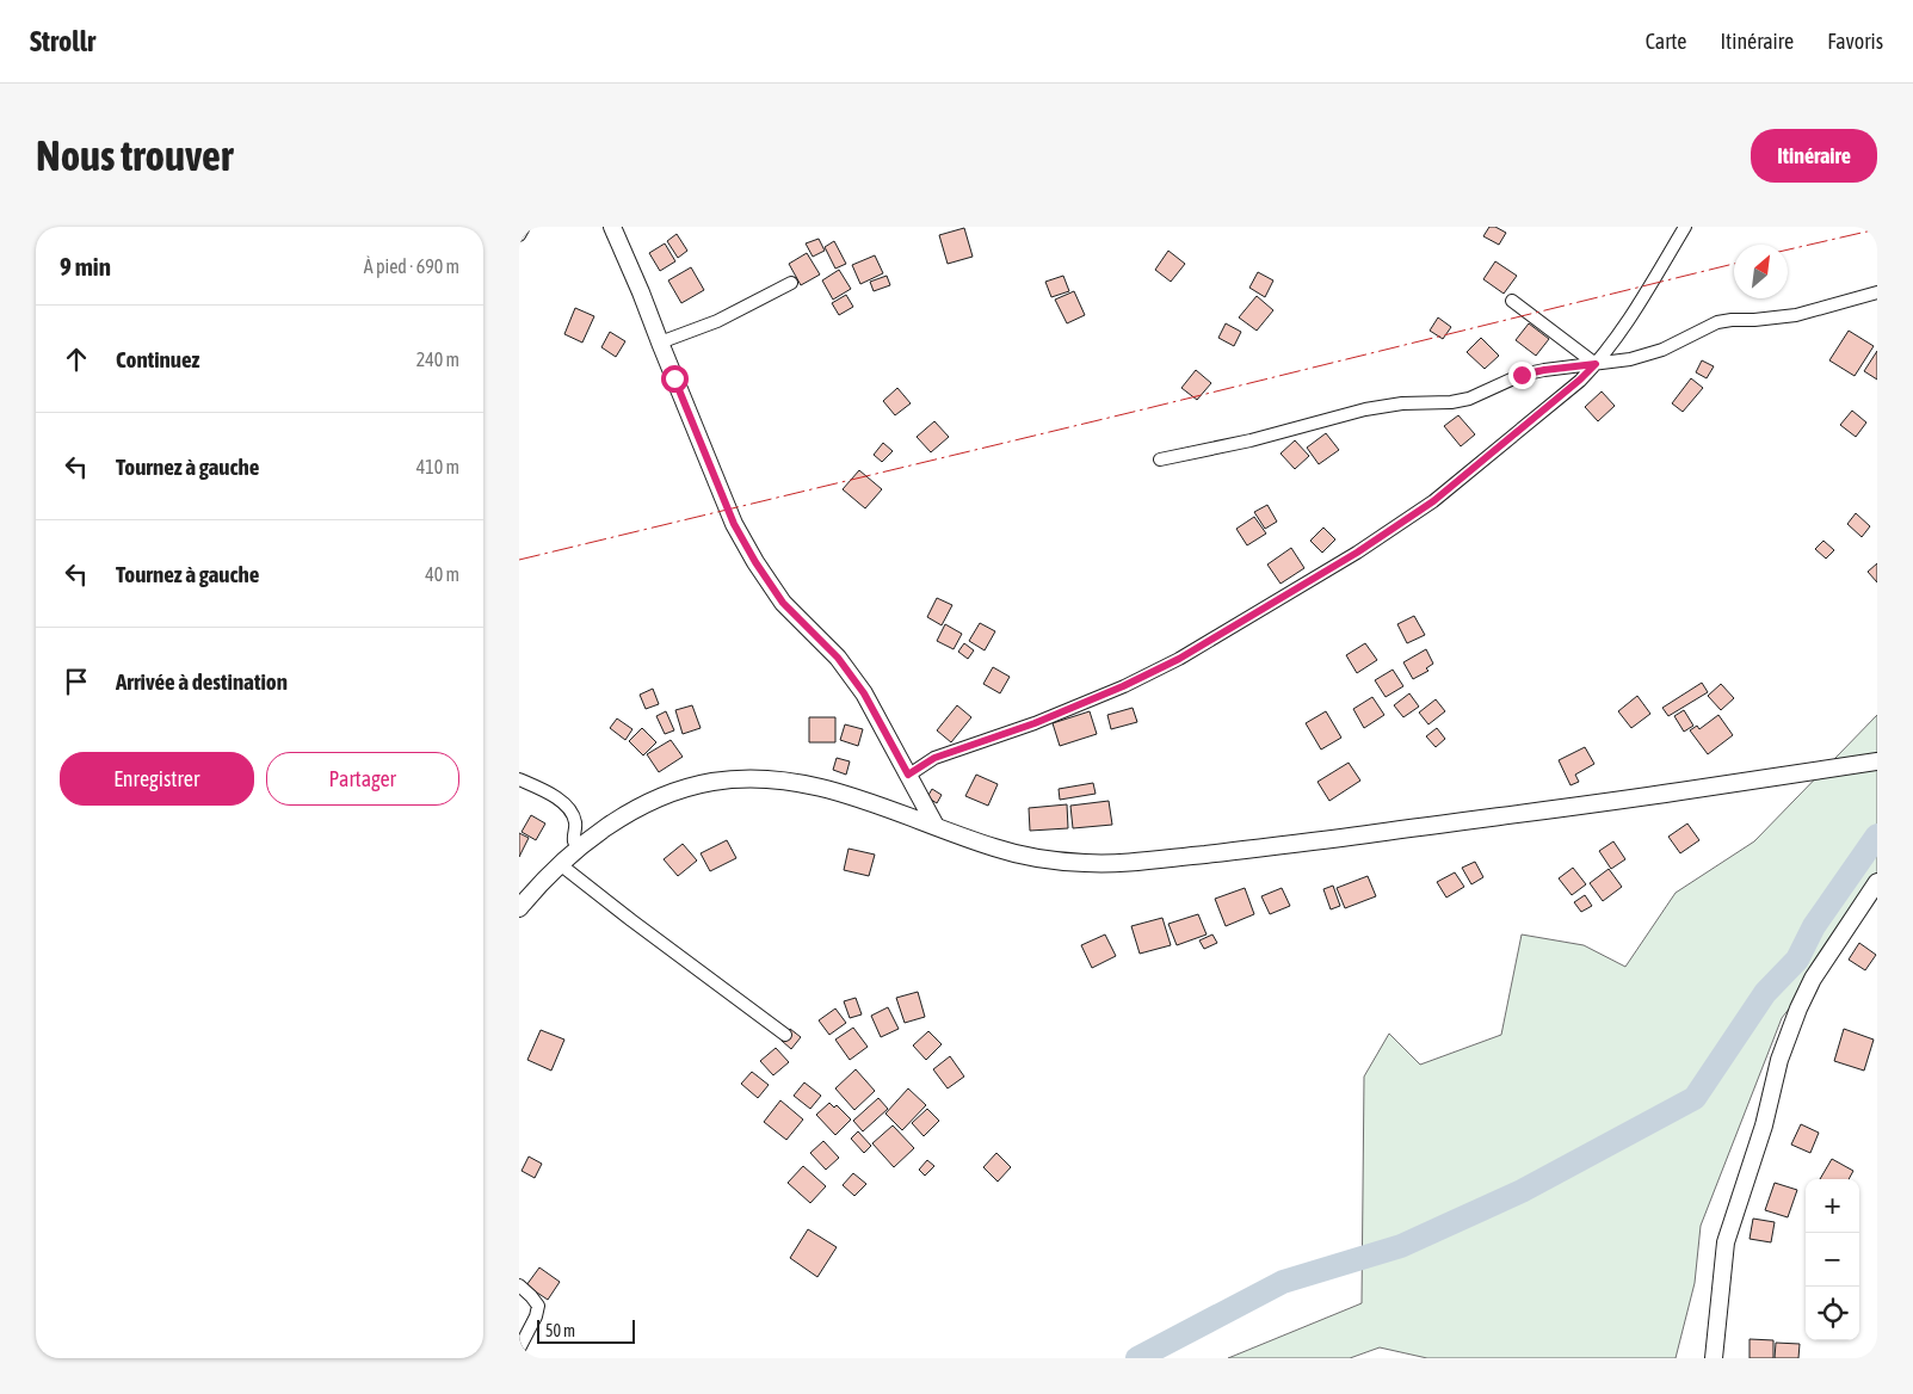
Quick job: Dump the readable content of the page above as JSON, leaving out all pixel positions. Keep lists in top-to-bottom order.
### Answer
{
  "scale_bar": "50 m",
  "north": "top right",
  "page": {
    "header": "Strollr",
    "nav": ["Carte", "Itinéraire", "Favoris"],
    "buttons": [
      "Itinéraire",
      ["Enregistrer", "Partager"]
    ],
    "title": "Nous trouver",
    "heading": ["9 min", "À pied · 690 m"],
    "list": [
      ["Continuez", "240 m"],
      ["Tournez à gauche", "410 m"],
      ["Tournez à gauche", "40 m"],
      "Arrivée à destination"
    ],
    "map_buttons": ["+", "−"],
    "scale": "50 m"
  }
}
